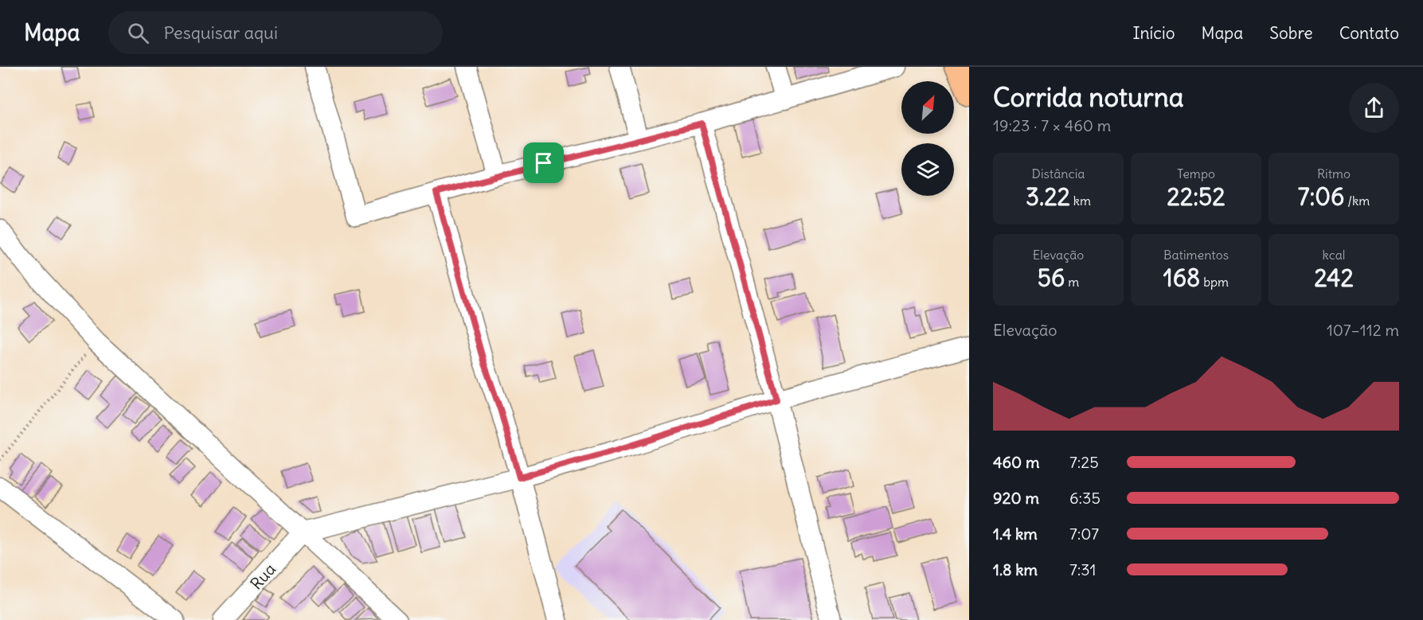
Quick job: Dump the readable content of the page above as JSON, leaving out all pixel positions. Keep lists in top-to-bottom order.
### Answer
{
  "streets": {
    "street": ["Rua"]
  },
  "north": "top right",
  "page": {
    "header": "Mapa",
    "search": "Pesquisar aqui",
    "nav": [
      "Início",
      "Mapa",
      "Sobre",
      "Contato"
    ],
    "heading": ["Corrida noturna", "19:23 · 7 × 460 m"],
    "stats": [
      ["Distância", "3.22 km"],
      ["Tempo", "22:52"],
      ["Ritmo", "7:06 /km"],
      ["Elevação", "56 m"],
      ["Batimentos", "168 bpm"],
      ["kcal", "242"]
    ],
    "chart": ["Elevação", "107–112 m"],
    "list": [
      {
        "name": "460 m",
        "note": "7:25"
      },
      {
        "name": "920 m",
        "note": "6:35"
      },
      {
        "name": "1.4 km",
        "note": "7:07"
      },
      {
        "name": "1.8 km",
        "note": "7:31"
      }
    ]
  }
}
